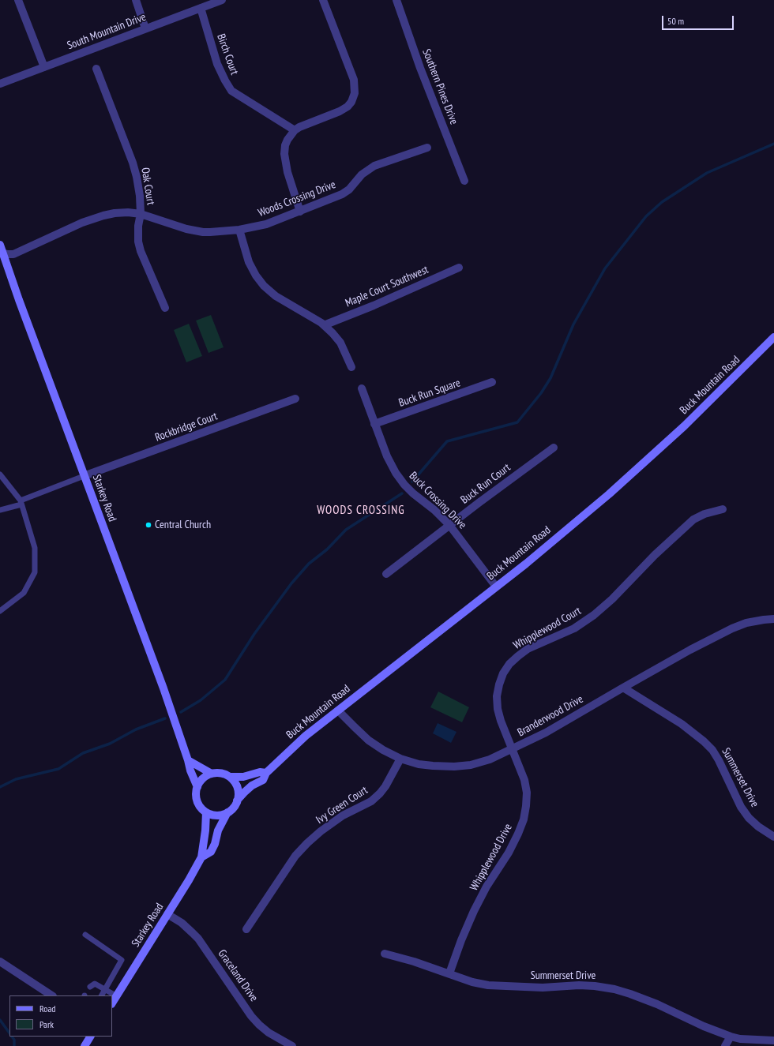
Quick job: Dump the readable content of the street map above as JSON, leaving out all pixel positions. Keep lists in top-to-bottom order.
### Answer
{
  "streets": {
    "main road": ["Buck Mountain Road", "Starkey Road"],
    "street": [
      "South Mountain Drive",
      "Birch Court",
      "Southern Pines Drive",
      "Oak Court",
      "Woods Crossing Drive",
      "Maple Court Southwest",
      "Buck Run Square",
      "Rockbridge Court",
      "Buck Run Court",
      "Buck Crossing Drive",
      "Whipplewood Court",
      "Branderwood Drive",
      "Summerset Drive",
      "Ivy Green Court",
      "Whipplewood Drive",
      "Graceland Drive"
    ]
  },
  "crossings": [
    ["South Mountain Drive", "Birch Court"],
    ["Oak Court", "Woods Crossing Drive"],
    ["Woods Crossing Drive", "Starkey Road"],
    ["Buck Mountain Road", "Starkey Road"],
    ["Buck Mountain Road", "Buck Crossing Drive"],
    ["Buck Mountain Road", "Branderwood Drive"],
    ["Buck Run Square", "Buck Crossing Drive"],
    ["Rockbridge Court", "Starkey Road"],
    ["Buck Run Court", "Buck Crossing Drive"],
    ["Starkey Road", "Graceland Drive"],
    ["Whipplewood Court", "Branderwood Drive"],
    ["Whipplewood Court", "Whipplewood Drive"],
    ["Branderwood Drive", "Summerset Drive"],
    ["Branderwood Drive", "Ivy Green Court"],
    ["Branderwood Drive", "Whipplewood Drive"],
    ["Summerset Drive", "Whipplewood Drive"]
  ],
  "districts": ["WOODS CROSSING"],
  "places": ["Central Church"],
  "legend": ["Road", "Park"],
  "scale_bar": "50 m"
}
